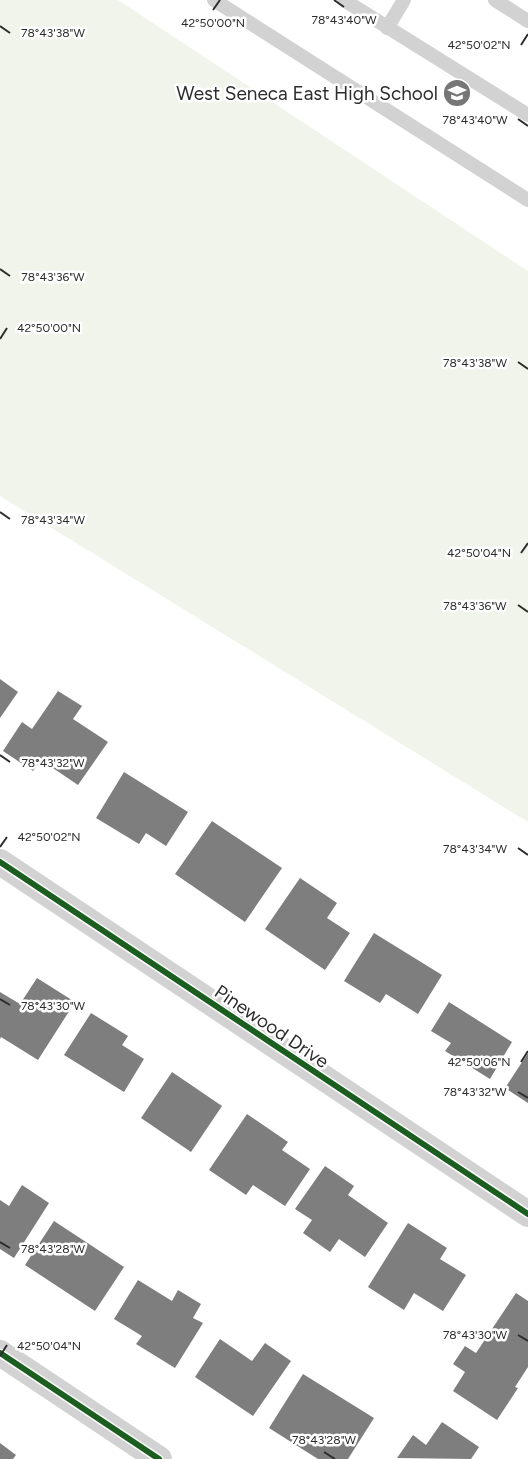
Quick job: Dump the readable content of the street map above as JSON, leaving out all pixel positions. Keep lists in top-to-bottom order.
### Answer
{
  "streets": {
    "street": ["Pinewood Drive"]
  },
  "places": {
    "school or university": ["West Seneca East High School"]
  },
  "coordinates": [
    "78°43'40\"W",
    "42°50'00\"N",
    "78°43'38\"W",
    "42°50'02\"N",
    "78°43'36\"W",
    "78°43'34\"W",
    "42°50'04\"N",
    "78°43'32\"W",
    "78°43'30\"W",
    "42°50'06\"N",
    "78°43'28\"W"
  ]
}
